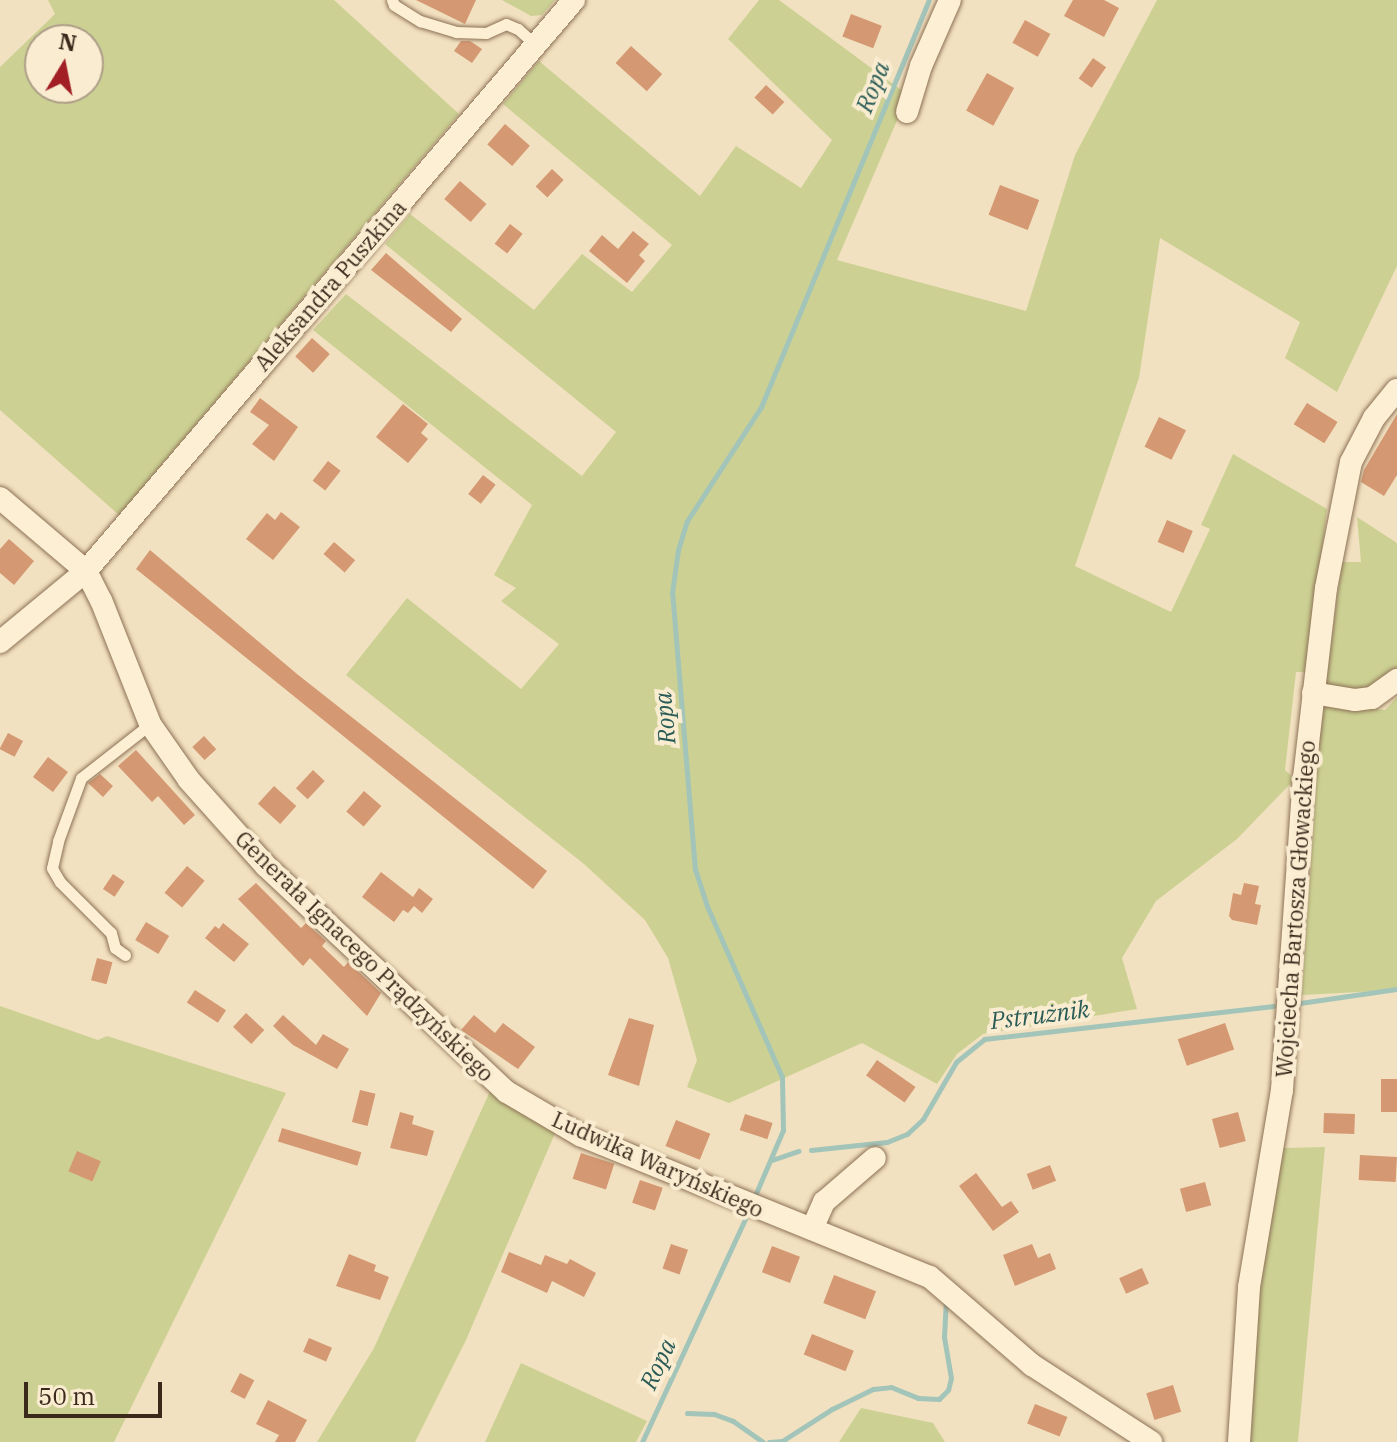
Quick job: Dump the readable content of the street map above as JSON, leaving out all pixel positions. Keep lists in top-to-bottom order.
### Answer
{
  "streets": {
    "street": [
      "Aleksandra Puszkina",
      "Wojciecha Bartosza Głowackiego",
      "Generała Ignacego Prądzyńskiego",
      "Ludwika Waryńskiego"
    ]
  },
  "crossings": [
    ["Aleksandra Puszkina", "Generała Ignacego Prądzyńskiego"],
    ["Generała Ignacego Prądzyńskiego", "Ludwika Waryńskiego"]
  ],
  "water": ["Ropa", "Pstrużnik"],
  "scale_bar": "50 m",
  "north": "top"
}
